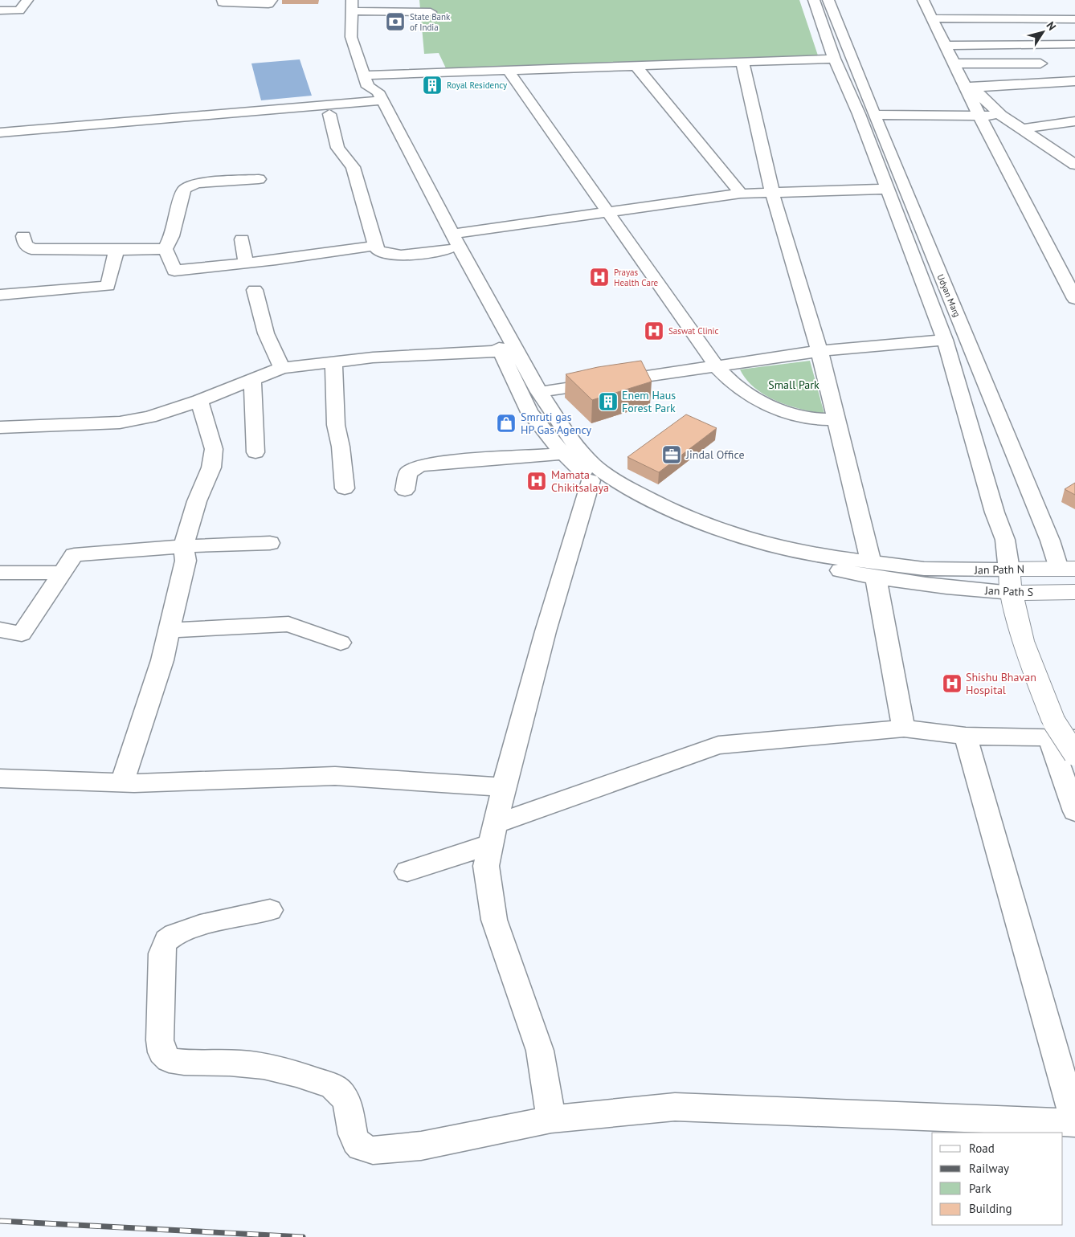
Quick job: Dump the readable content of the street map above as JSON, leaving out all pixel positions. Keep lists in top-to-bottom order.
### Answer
{
  "streets": {
    "main road": ["Udyan Marg", "Jan Path N", "Jan Path S"]
  },
  "crossings": [
    ["Udyan Marg", "Jan Path N"],
    ["Udyan Marg", "Jan Path S"]
  ],
  "parks": ["Small Park"],
  "places": {
    "bank": ["State Bank of India"],
    "building": ["Royal Residency", "Enem Haus Forest Park"],
    "hospital": [
      "Prayas Health Care",
      "Saswat Clinic",
      "Mamata Chikitsalaya",
      "Shishu Bhavan Hospital"
    ],
    "shop": ["Smruti gas HP Gas Agency"],
    "office": ["Jindal Office"]
  },
  "legend": [
    "Road",
    "Railway",
    "Park",
    "Building"
  ],
  "north": "top right"
}
